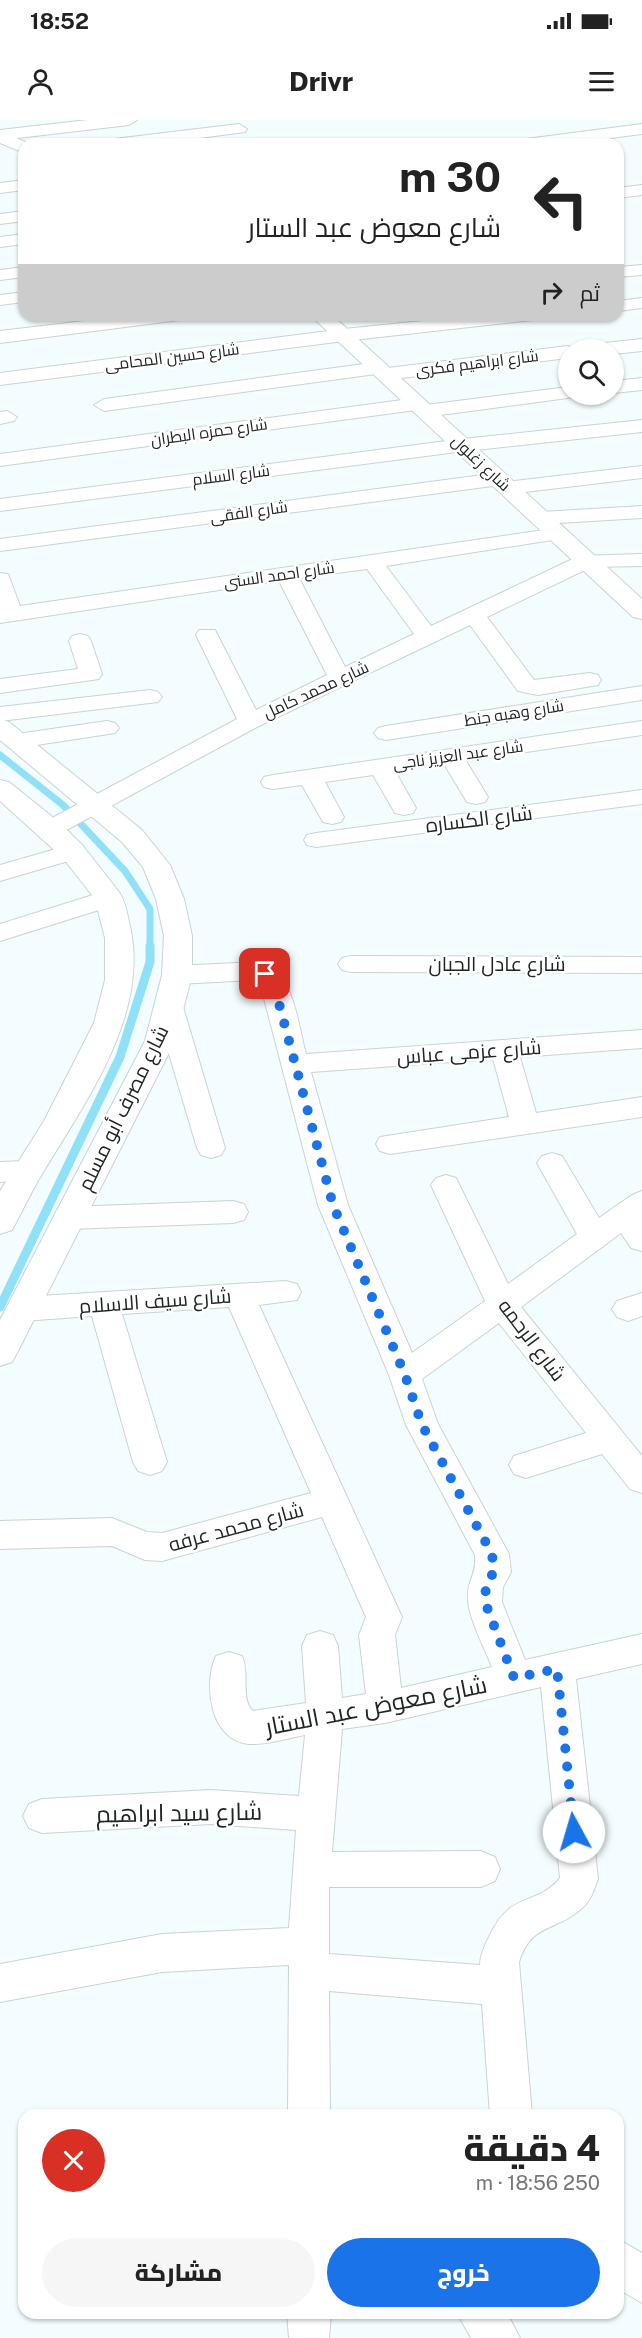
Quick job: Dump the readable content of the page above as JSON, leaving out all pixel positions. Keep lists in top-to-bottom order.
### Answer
{
  "streets": {
    "street": [
      "شارع حسين المحامى",
      "شارع ابراهيم فكرى",
      "شارع حمزه البطران",
      "شارع زغلول",
      "شارع السلام",
      "شارع الفقى",
      "شارع احمد السنى",
      "شارع محمد كامل",
      "شارع وهبه جنط",
      "شارع عبد العزيز ناجى",
      "شارع الكساره",
      "شارع عادل الجبان",
      "شارع عزمى عباس",
      "شارع مصرف أبو مسلم",
      "شارع سيف الاسلام",
      "شارع الرحمه",
      "شارع محمد عرفه",
      "شارع معوض عبد الستار",
      "شارع سيد ابراهيم"
    ]
  },
  "crossings": [
    ["شارع حسين المحامى", "شارع زغلول"],
    ["شارع ابراهيم فكرى", "شارع زغلول"],
    ["شارع حمزه البطران", "شارع زغلول"],
    ["شارع زغلول", "شارع السلام"],
    ["شارع زغلول", "شارع الفقى"],
    ["شارع زغلول", "شارع احمد السنى"],
    ["شارع زغلول", "شارع محمد كامل"],
    ["شارع محمد كامل", "شارع مصرف أبو مسلم"],
    ["شارع مصرف أبو مسلم", "شارع سيف الاسلام"]
  ],
  "page": {
    "status": "18:52",
    "header": "Drivr",
    "turn": ["30 m", "شارع معوض عبد الستار"],
    "then": "ثم",
    "heading": ["4 دقيقة", "250 m · 18:56"],
    "buttons": ["خروج", "مشاركة"]
  }
}
